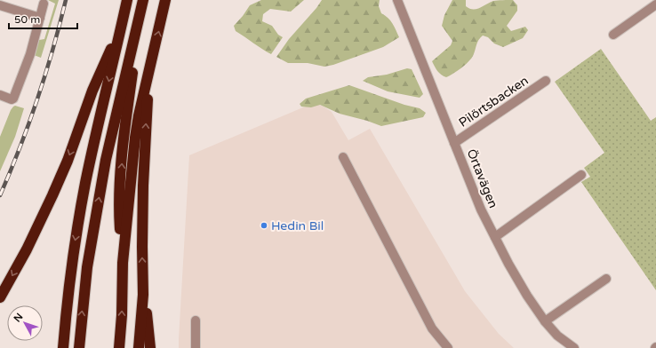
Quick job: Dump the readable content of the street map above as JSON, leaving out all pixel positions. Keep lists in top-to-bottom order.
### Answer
{
  "streets": {
    "street": ["Pilörtsbacken", "Örtavägen"]
  },
  "crossings": [
    ["Pilörtsbacken", "Örtavägen"]
  ],
  "places": ["Hedin Bil"],
  "scale_bar": "50 m",
  "north": "top left"
}
